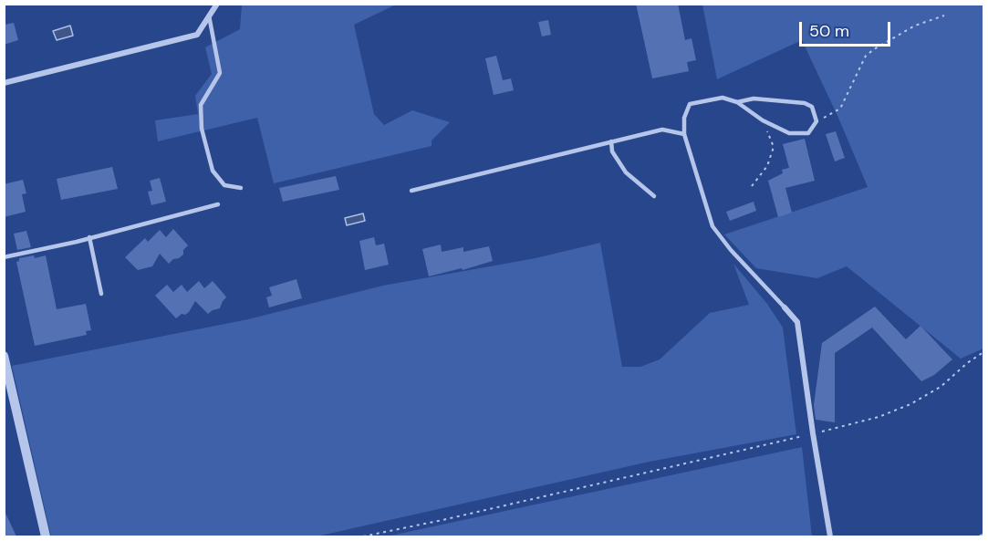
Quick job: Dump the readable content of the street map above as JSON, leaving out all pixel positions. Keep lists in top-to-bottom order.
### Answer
{
  "scale_bar": "50 m"
}
